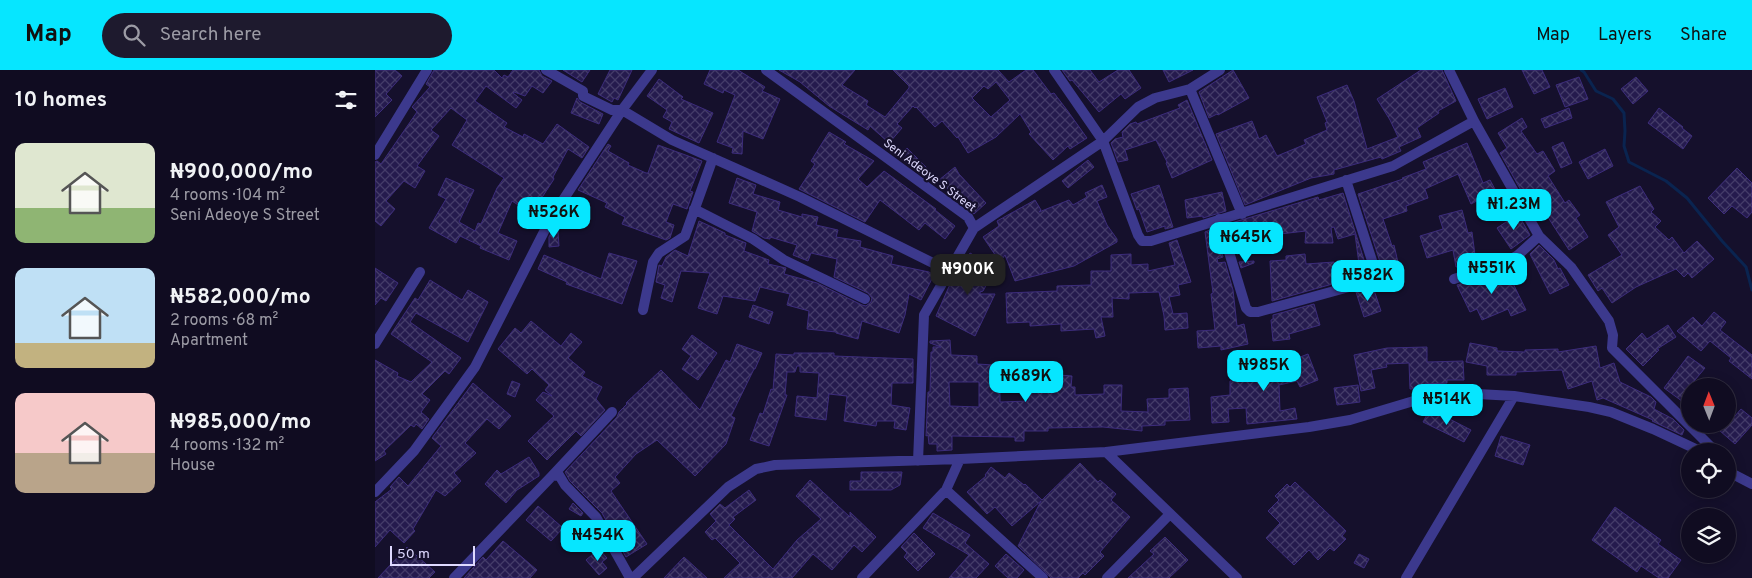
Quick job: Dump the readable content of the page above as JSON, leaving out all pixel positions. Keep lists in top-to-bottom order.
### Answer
{
  "streets": {
    "street": ["Seni Adeoye S Street"]
  },
  "scale_bar": "50 m",
  "north": "top",
  "page": {
    "header": "Map",
    "search": "Search here",
    "nav": ["Map", "Layers", "Share"],
    "heading": "10 homes",
    "list": [
      {
        "name": "₦900,000/mo",
        "note": "4 rooms · 104 m² · Seni Adeoye S Street"
      },
      {
        "name": "₦582,000/mo",
        "note": "2 rooms · 68 m² · Apartment"
      },
      {
        "name": "₦985,000/mo",
        "note": "4 rooms · 132 m² · House"
      }
    ],
    "price": [
      "₦1.23M",
      "₦526K",
      "₦645K",
      "₦551K",
      "₦900K",
      "₦582K",
      "₦985K",
      "₦689K",
      "₦514K",
      "₦454K"
    ],
    "scale": "50 m"
  }
}
